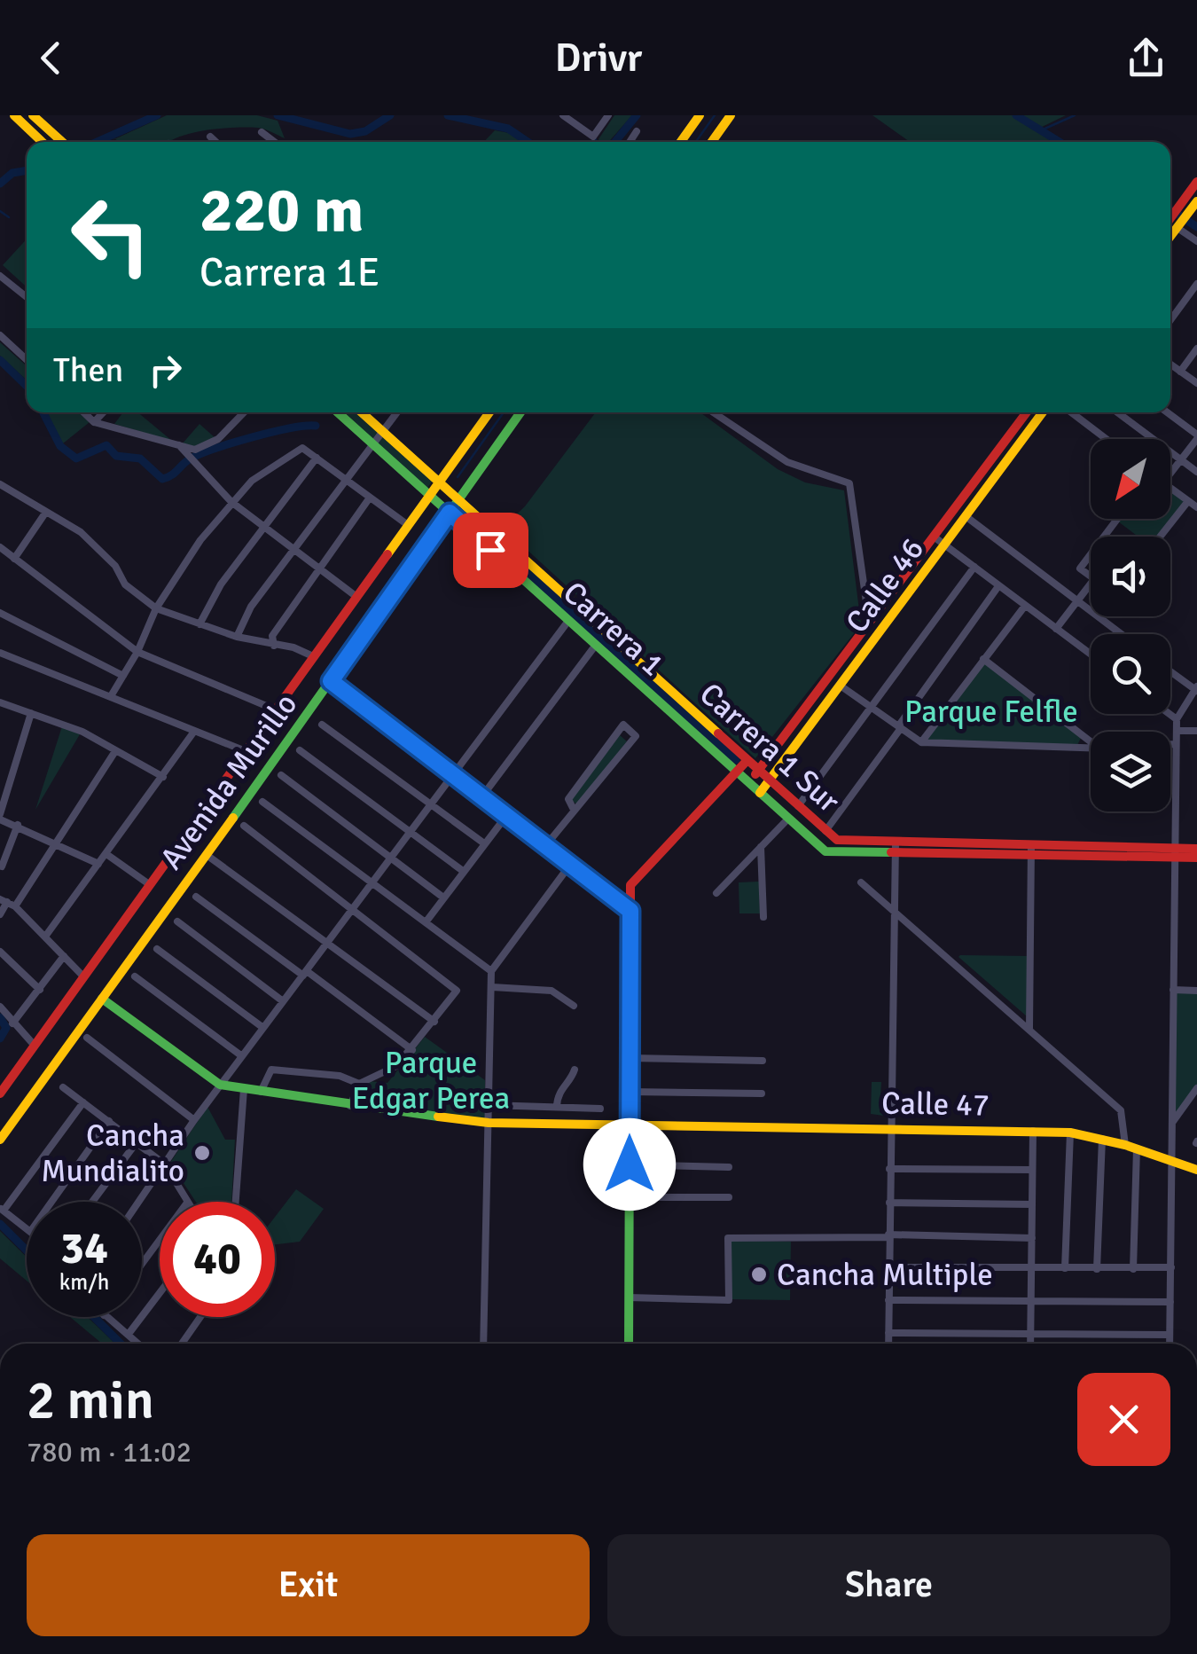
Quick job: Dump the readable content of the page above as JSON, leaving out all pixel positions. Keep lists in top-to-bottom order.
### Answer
{
  "streets": {
    "street": [
      "Calle 46",
      "Carrera 1",
      "Carrera 1 Sur",
      "Avenida Murillo",
      "Calle 47"
    ]
  },
  "crossings": [
    ["Calle 46", "Carrera 1"],
    ["Calle 46", "Carrera 1 Sur"],
    ["Carrera 1", "Carrera 1 Sur"],
    ["Carrera 1", "Avenida Murillo"],
    ["Carrera 1 Sur", "Avenida Murillo"]
  ],
  "parks": ["Parque Felfle", "Parque Edgar Perea"],
  "places": ["Cancha Mundialito", "Cancha Multiple"],
  "north": "bottom left",
  "page": {
    "header": "Drivr",
    "turn": ["220 m", "Carrera 1E"],
    "then": "Then",
    "speed": "34 km/h",
    "limit": "40",
    "heading": ["2 min", "780 m · 11:02"],
    "buttons": ["Exit", "Share"]
  }
}
